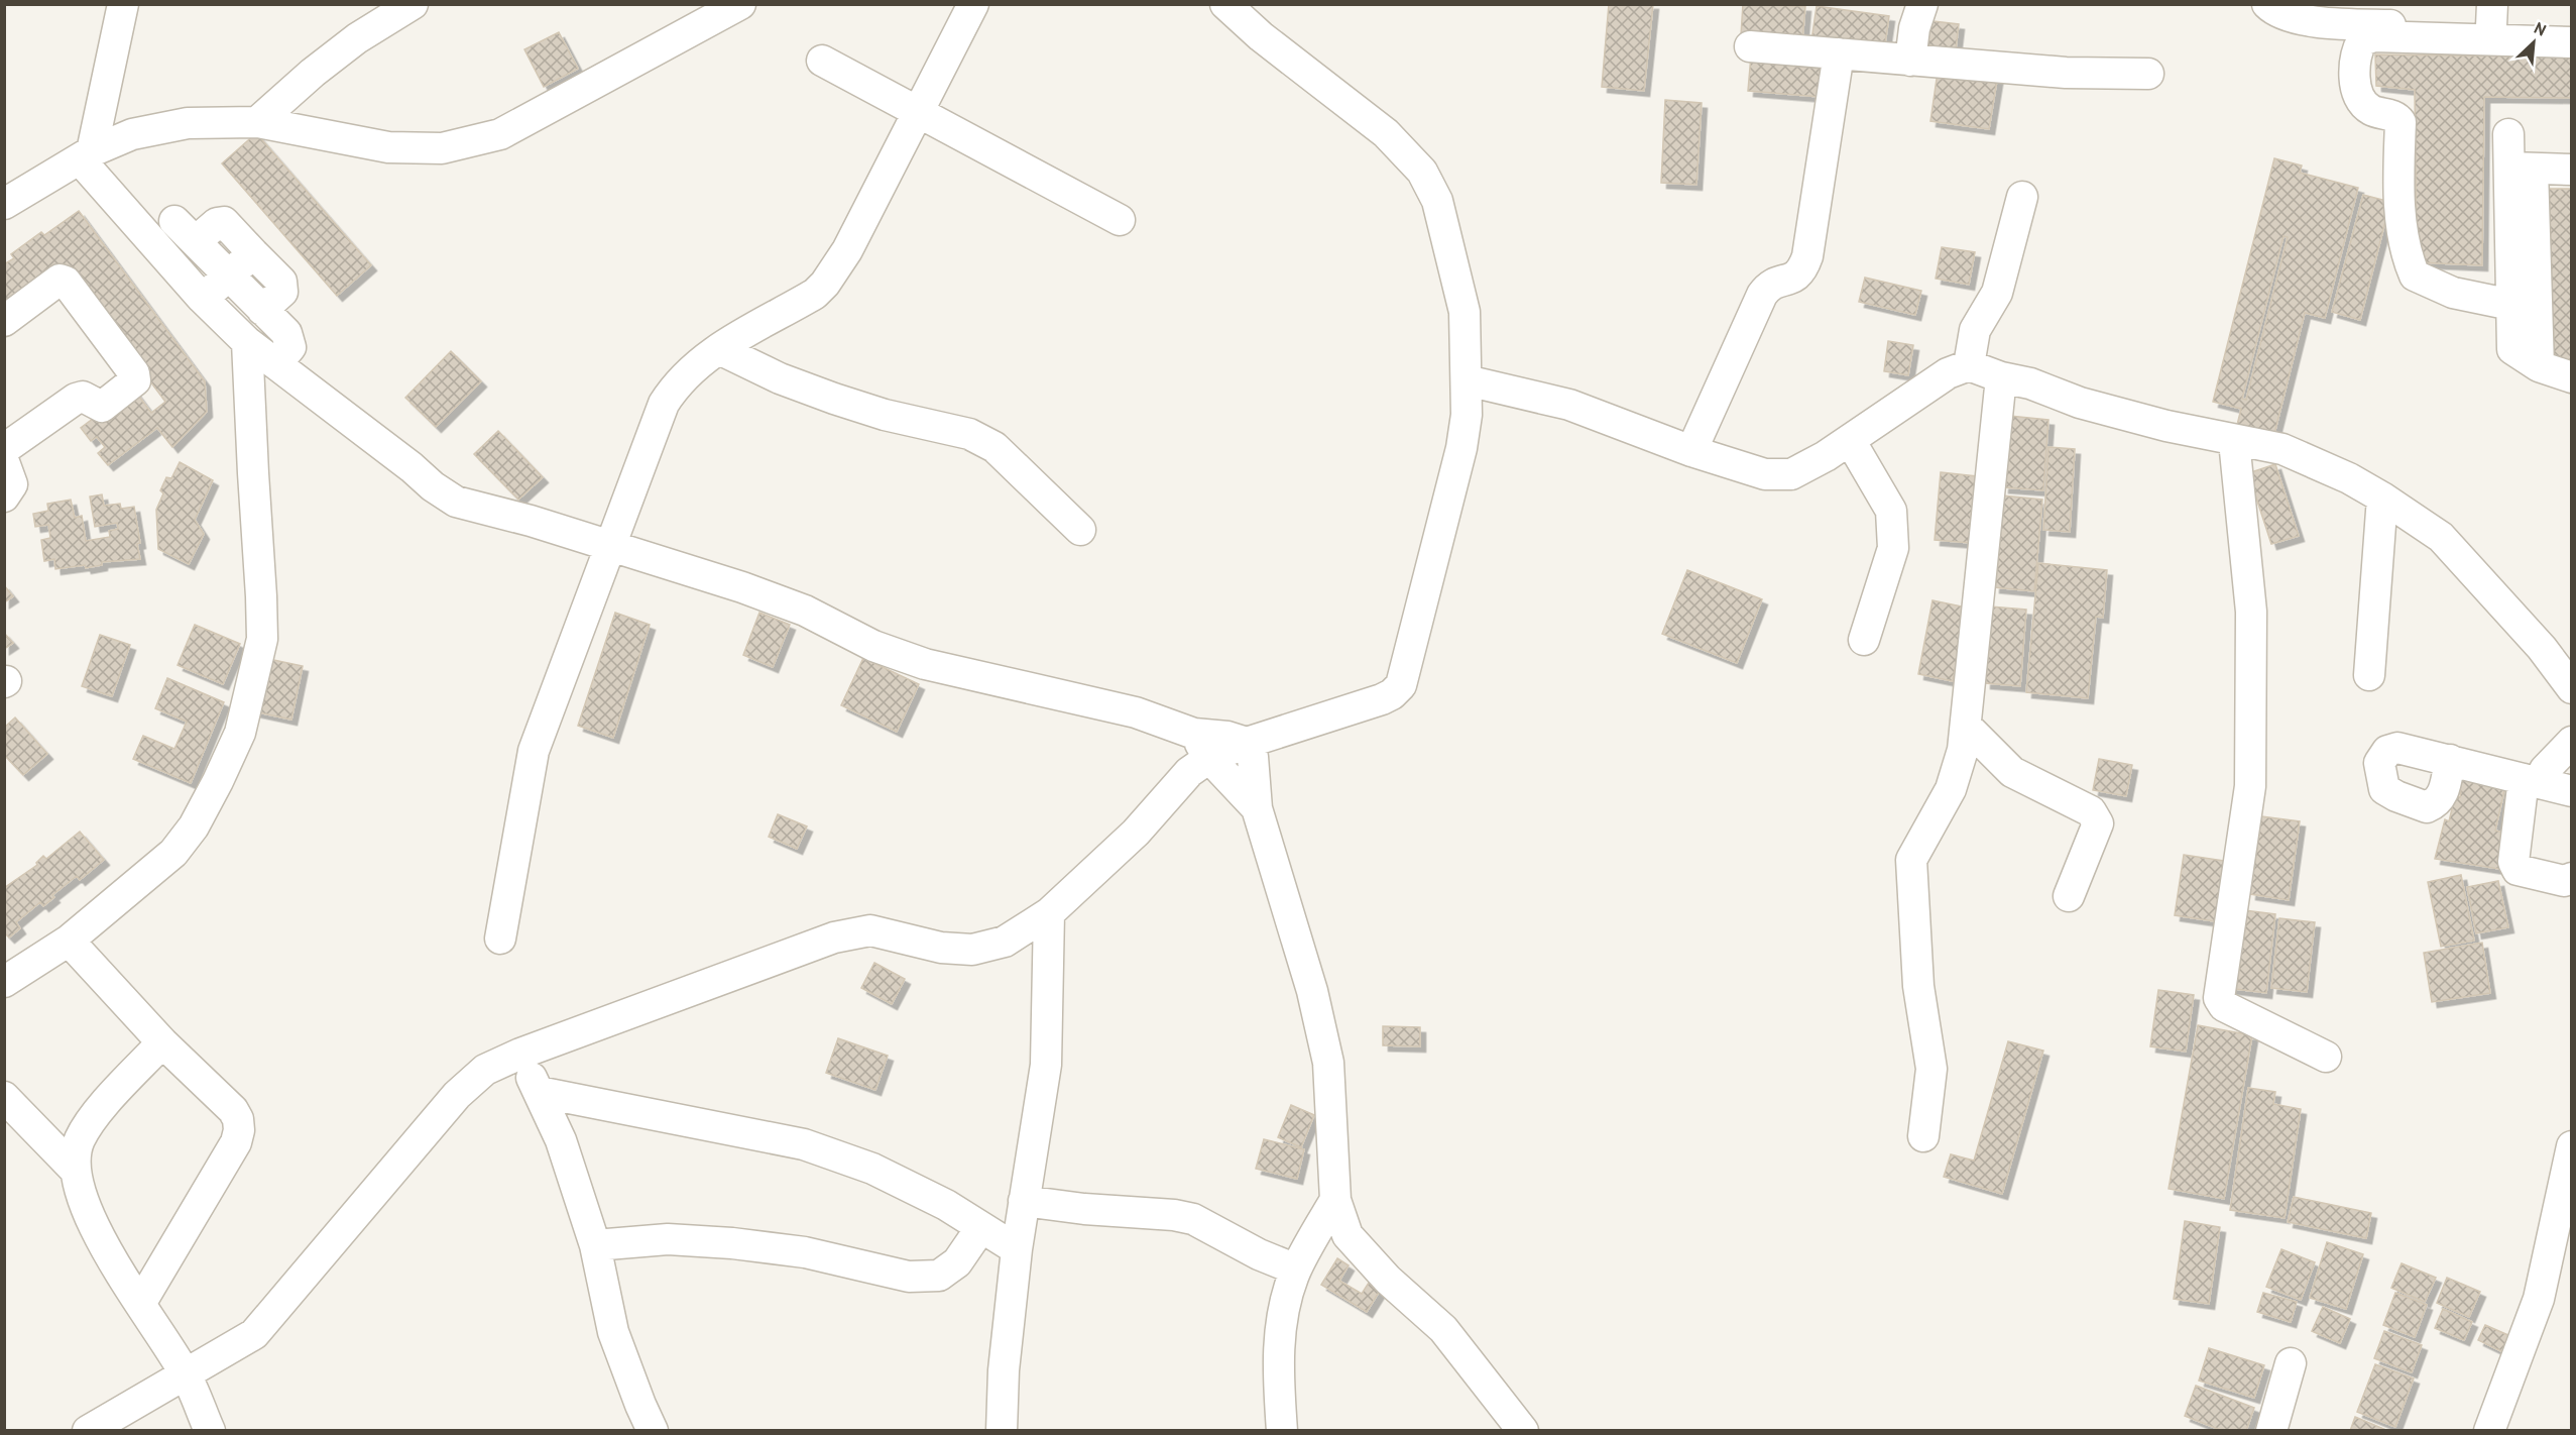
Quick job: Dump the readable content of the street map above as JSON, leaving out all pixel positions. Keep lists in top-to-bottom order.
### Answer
{
  "north": "top right"
}
